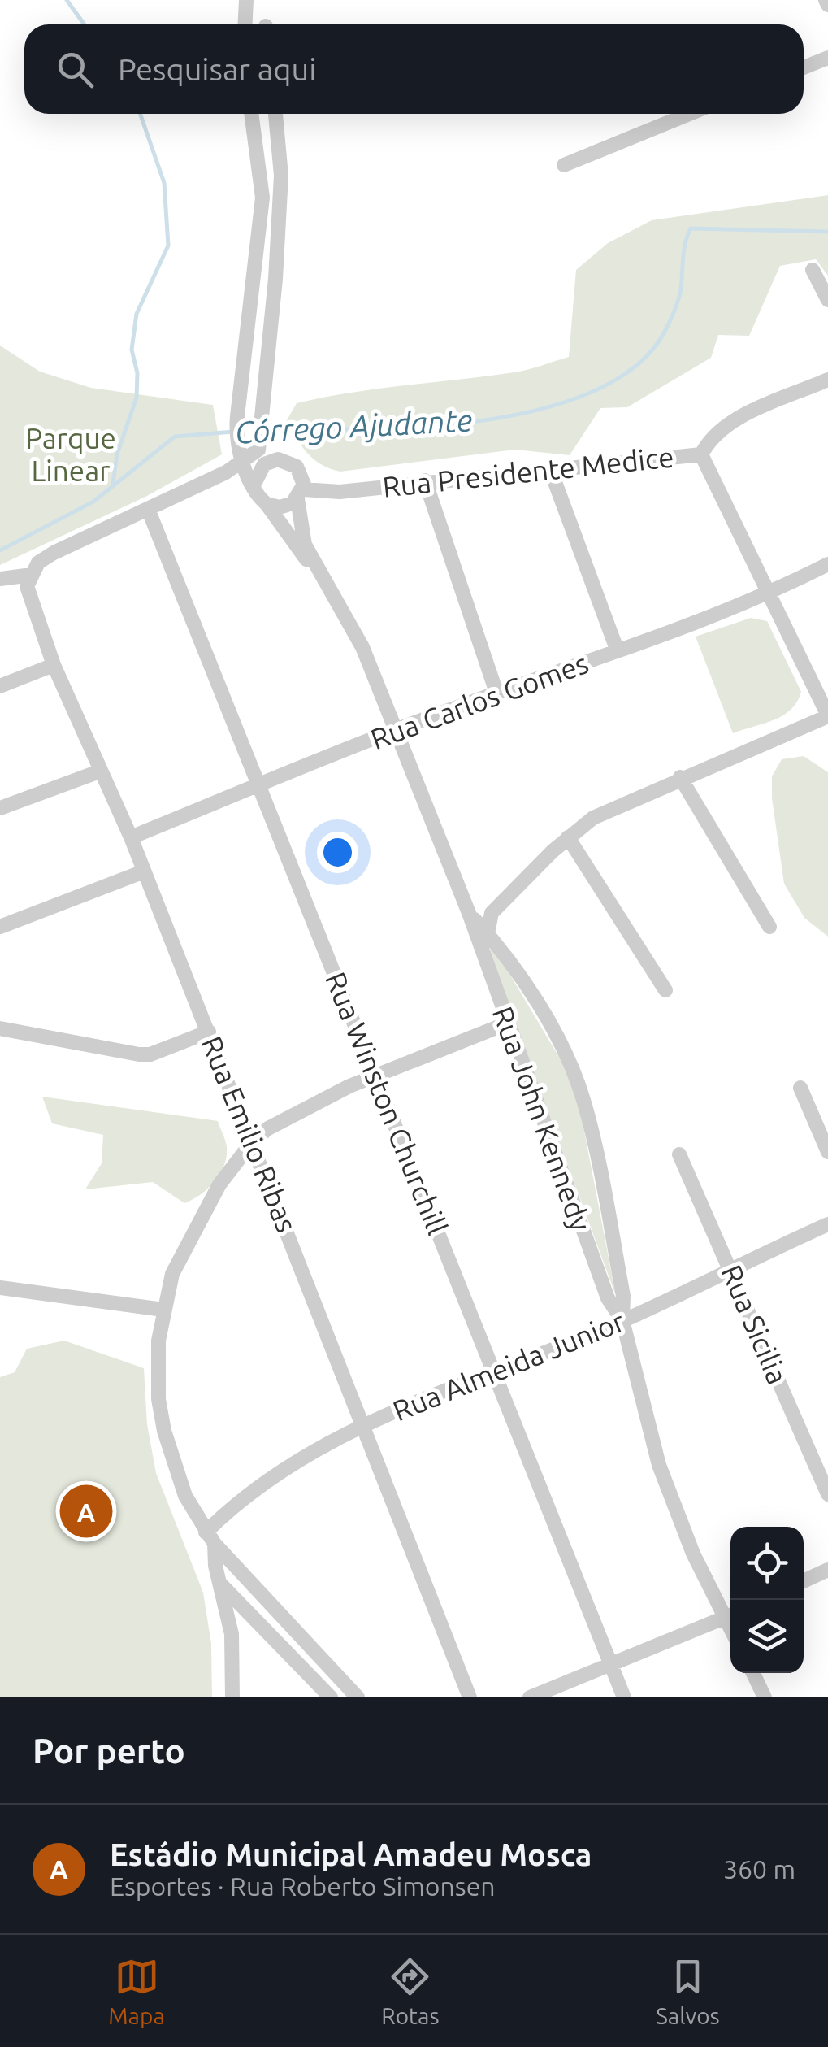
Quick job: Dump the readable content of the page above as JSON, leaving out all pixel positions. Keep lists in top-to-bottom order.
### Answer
{
  "streets": {
    "street": [
      "Rua Presidente Medice",
      "Rua Carlos Gomes",
      "Rua Winston Churchill",
      "Rua John Kennedy",
      "Rua Emilio Ribas",
      "Rua Sicilia",
      "Rua Almeida Junior"
    ]
  },
  "crossings": [
    ["Rua Presidente Medice", "Rua John Kennedy"],
    ["Rua Carlos Gomes", "Rua Winston Churchill"],
    ["Rua Carlos Gomes", "Rua John Kennedy"],
    ["Rua Carlos Gomes", "Rua Emilio Ribas"],
    ["Rua Winston Churchill", "Rua Almeida Junior"],
    ["Rua John Kennedy", "Rua Almeida Junior"],
    ["Rua Emilio Ribas", "Rua Almeida Junior"],
    ["Rua Sicilia", "Rua Almeida Junior"]
  ],
  "water": ["Córrego Ajudante"],
  "parks": ["Parque Linear"],
  "page": {
    "search": "Pesquisar aqui",
    "pins": "A",
    "heading": "Por perto",
    "list": [
      {
        "mark": "A",
        "name": "Estádio Municipal Amadeu Mosca",
        "note": "Esportes · Rua Roberto Simonsen",
        "value": "360 m"
      }
    ],
    "nav": ["Mapa", "Rotas", "Salvos"]
  }
}
